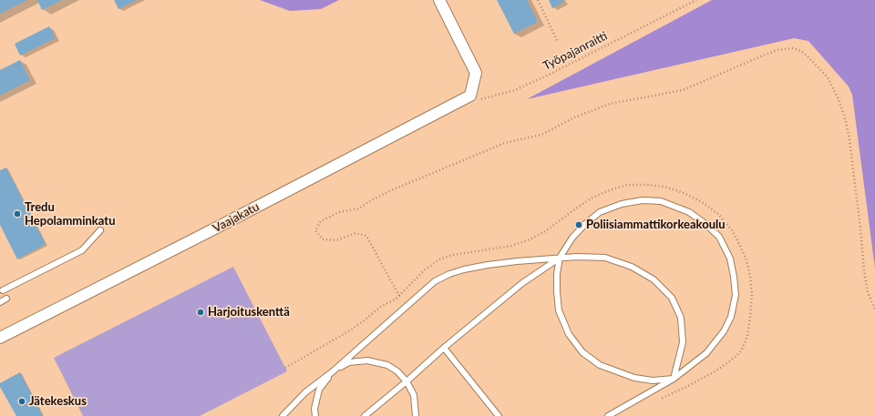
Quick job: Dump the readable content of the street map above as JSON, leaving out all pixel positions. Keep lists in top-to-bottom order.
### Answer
{
  "streets": {
    "street": ["Vaajakatu"],
    "path": ["Työpajanraitti"]
  },
  "crossings": [
    ["Työpajanraitti", "Vaajakatu"]
  ],
  "places": [
    "Tredu Hepolamminkatu",
    "Poliisiammattikorkeakoulu",
    "Harjoituskenttä",
    "Jätekeskus"
  ]
}
